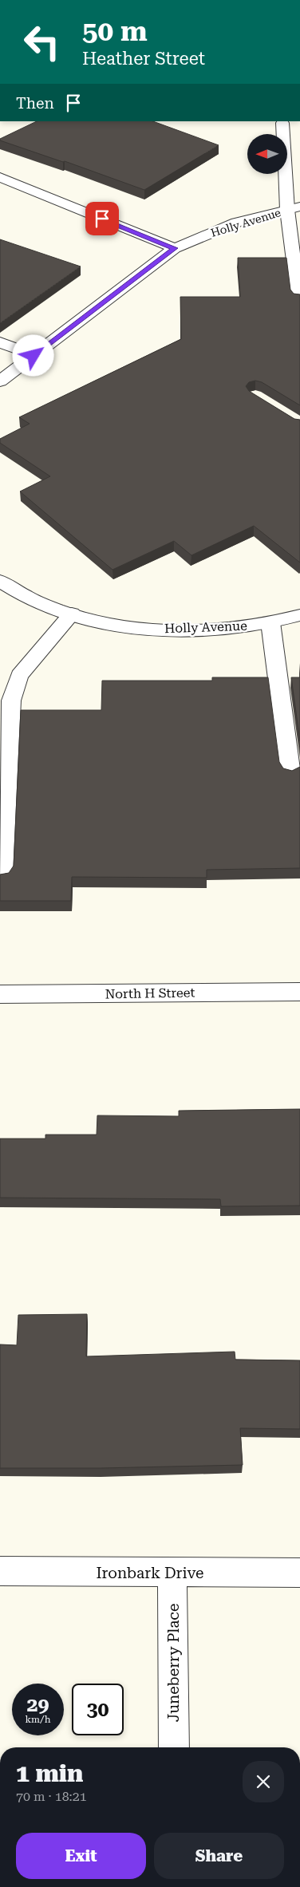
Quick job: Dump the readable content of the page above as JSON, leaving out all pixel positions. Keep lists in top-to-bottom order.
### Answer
{
  "streets": {
    "street": [
      "Holly Avenue",
      "North H Street",
      "Ironbark Drive",
      "Juneberry Place"
    ]
  },
  "crossings": [
    ["Ironbark Drive", "Juneberry Place"]
  ],
  "north": "left",
  "page": {
    "turn": ["50 m", "Heather Street"],
    "then": "Then",
    "speed": "29 km/h",
    "limit": "30",
    "heading": ["1 min", "70 m · 18:21"],
    "buttons": ["Exit", "Share"]
  }
}
